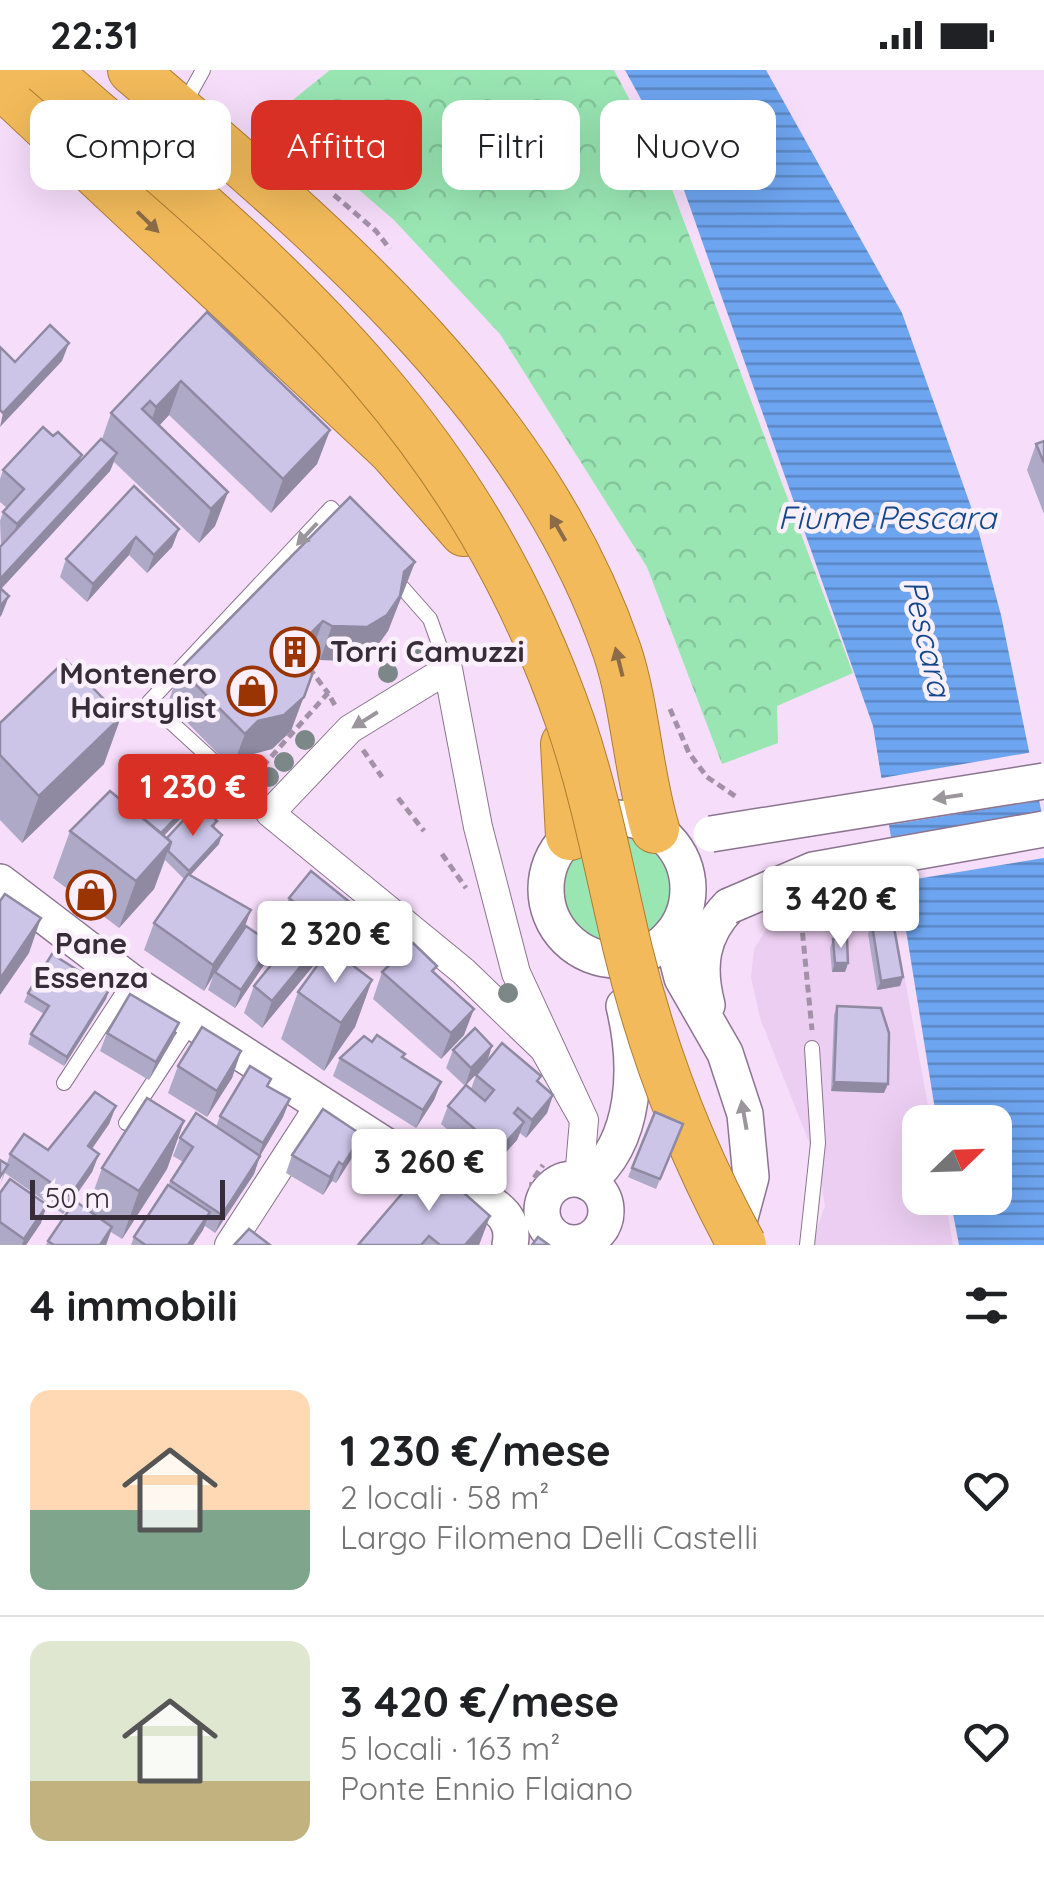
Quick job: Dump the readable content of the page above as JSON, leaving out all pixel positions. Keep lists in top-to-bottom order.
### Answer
{
  "water": ["Fiume Pescara", "Pescara"],
  "places": {
    "building": ["Torri Camuzzi"],
    "shop": ["Montenero Hairstylist", "Pane Essenza"]
  },
  "scale_bar": "50 m",
  "north": "top right",
  "page": {
    "status": "22:31",
    "chip": [
      "Compra",
      "Affitta",
      "Filtri",
      "Nuovo"
    ],
    "price": [
      "1 230 €",
      "3 420 €",
      "2 320 €",
      "3 260 €"
    ],
    "scale": "50 m",
    "heading": "4 immobili",
    "list": [
      {
        "name": "1 230 €/mese",
        "note": "2 locali · 58 m² · Largo Filomena Delli Castelli"
      },
      {
        "name": "3 420 €/mese",
        "note": "5 locali · 163 m² · Ponte Ennio Flaiano"
      }
    ]
  }
}
